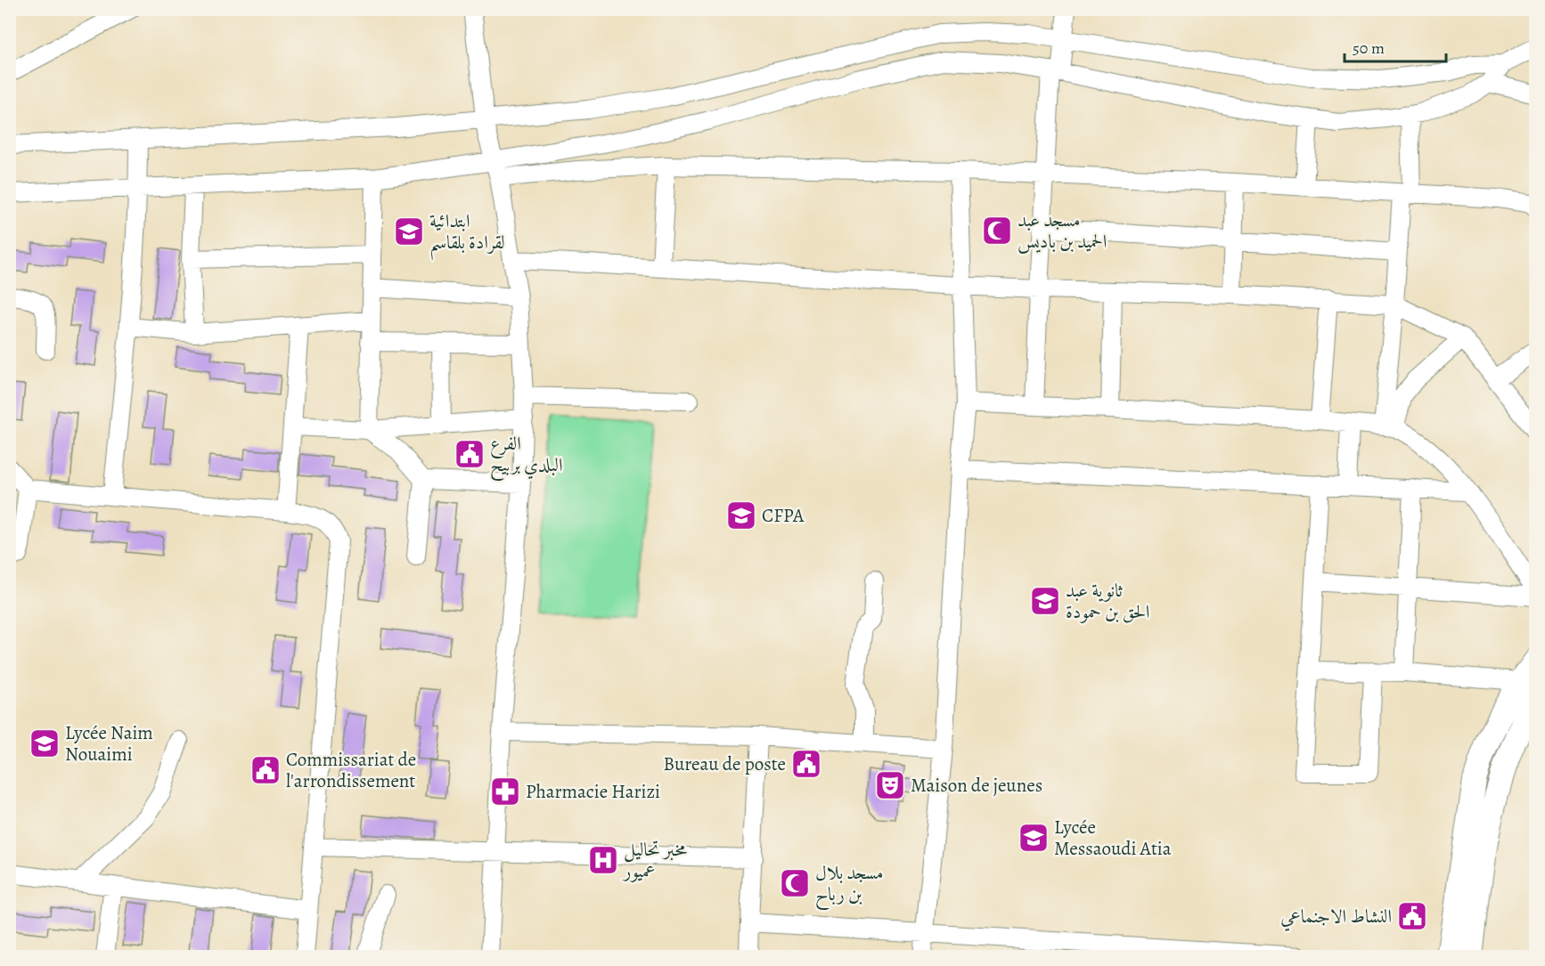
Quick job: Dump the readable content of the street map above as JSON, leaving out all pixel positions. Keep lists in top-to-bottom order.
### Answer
{
  "places": {
    "mosque": ["مسجد عبد الحميد بن باديس", "مسجد بلال بن رباح"],
    "school or university": [
      "ابتدائية لقرادة بلقاسم",
      "CFPA",
      "ثانوية عبد الحق بن حمودة",
      "Lycée Naim Nouaimi",
      "Lycée Messaoudi Atia"
    ],
    "public building": [
      "الفرع البلدي بربيح",
      "Bureau de poste",
      "Commissariat de l'arrondissement",
      "النشاط الاجنماعي"
    ],
    "theatre": ["Maison de jeunes"],
    "pharmacy": ["Pharmacie Harizi"],
    "hospital": ["مخبر تحاليل عميور"]
  },
  "scale_bar": "50 m"
}
